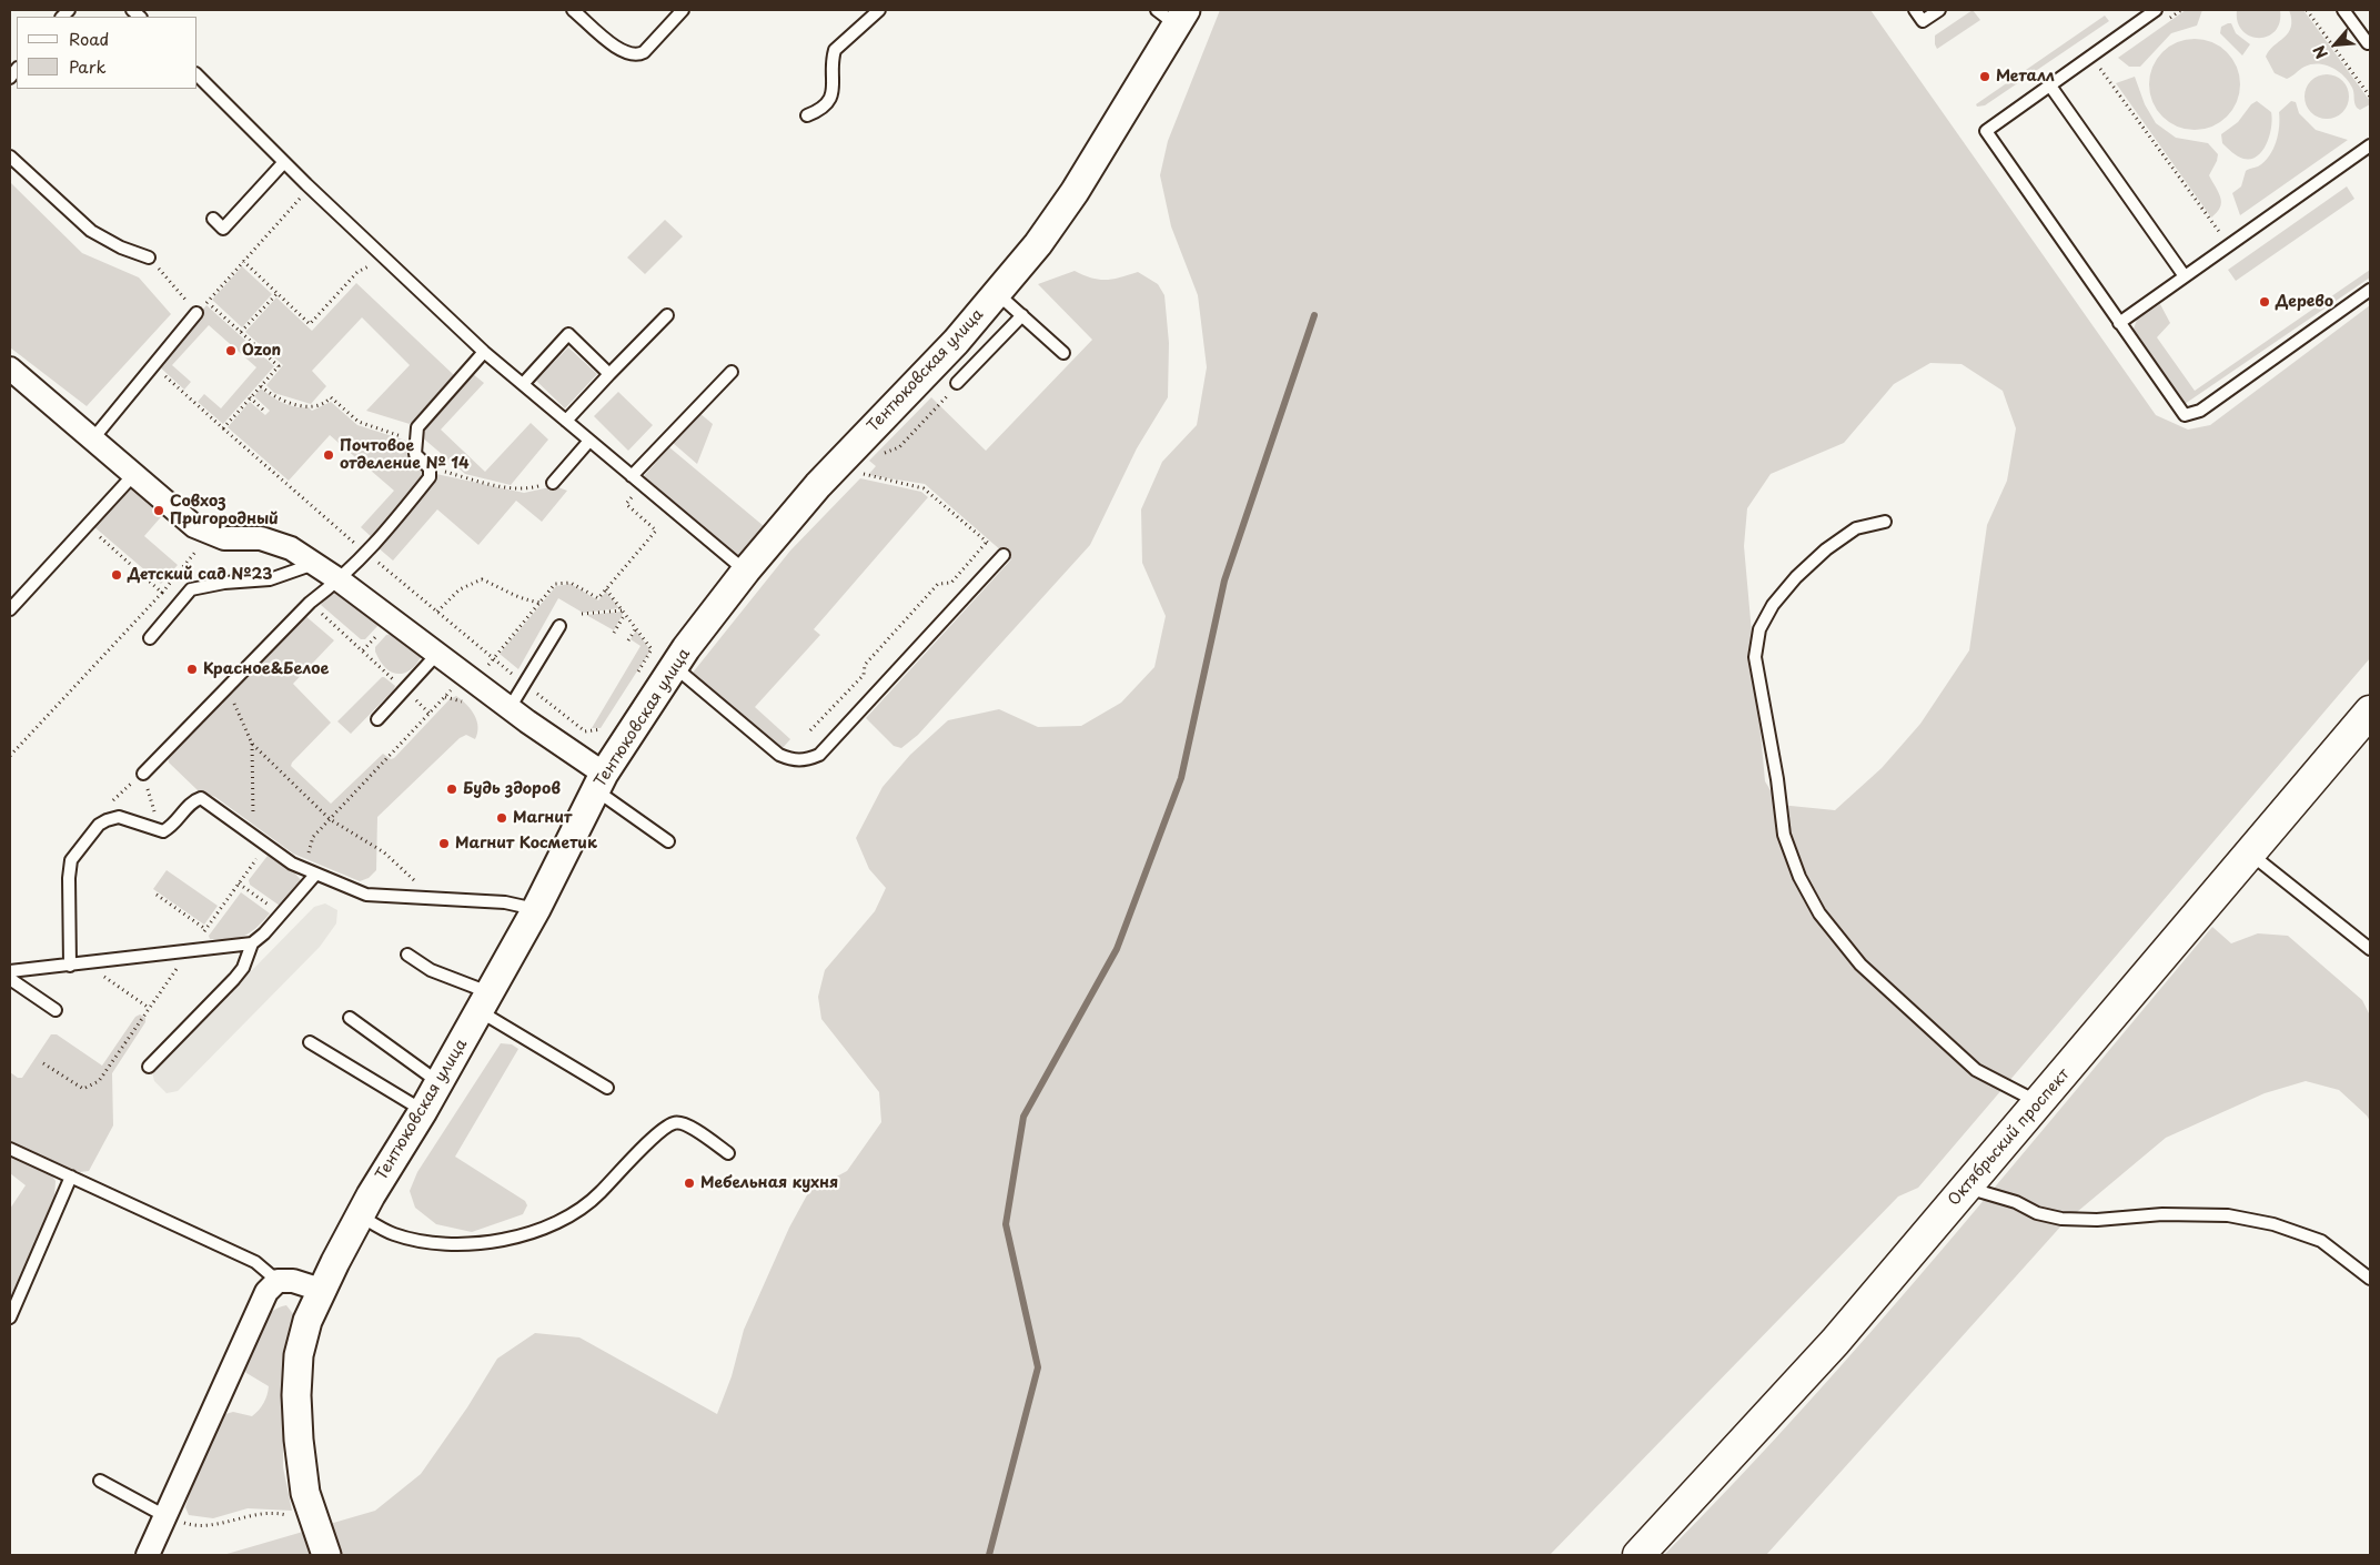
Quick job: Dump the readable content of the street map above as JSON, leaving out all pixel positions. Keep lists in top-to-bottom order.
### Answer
{
  "streets": {
    "main road": ["Октябрьский проспект"],
    "street": ["Тентюковская улица"]
  },
  "places": [
    "Металл",
    "Дерево",
    "Ozon",
    "Почтовое отделение № 14",
    "Совхоз Пригородный",
    "Детский сад №23",
    "Красное&Белое",
    "Будь здоров",
    "Магнит",
    "Магнит Косметик",
    "Мебельная кухня"
  ],
  "legend": ["Road", "Park"],
  "north": "bottom left"
}
